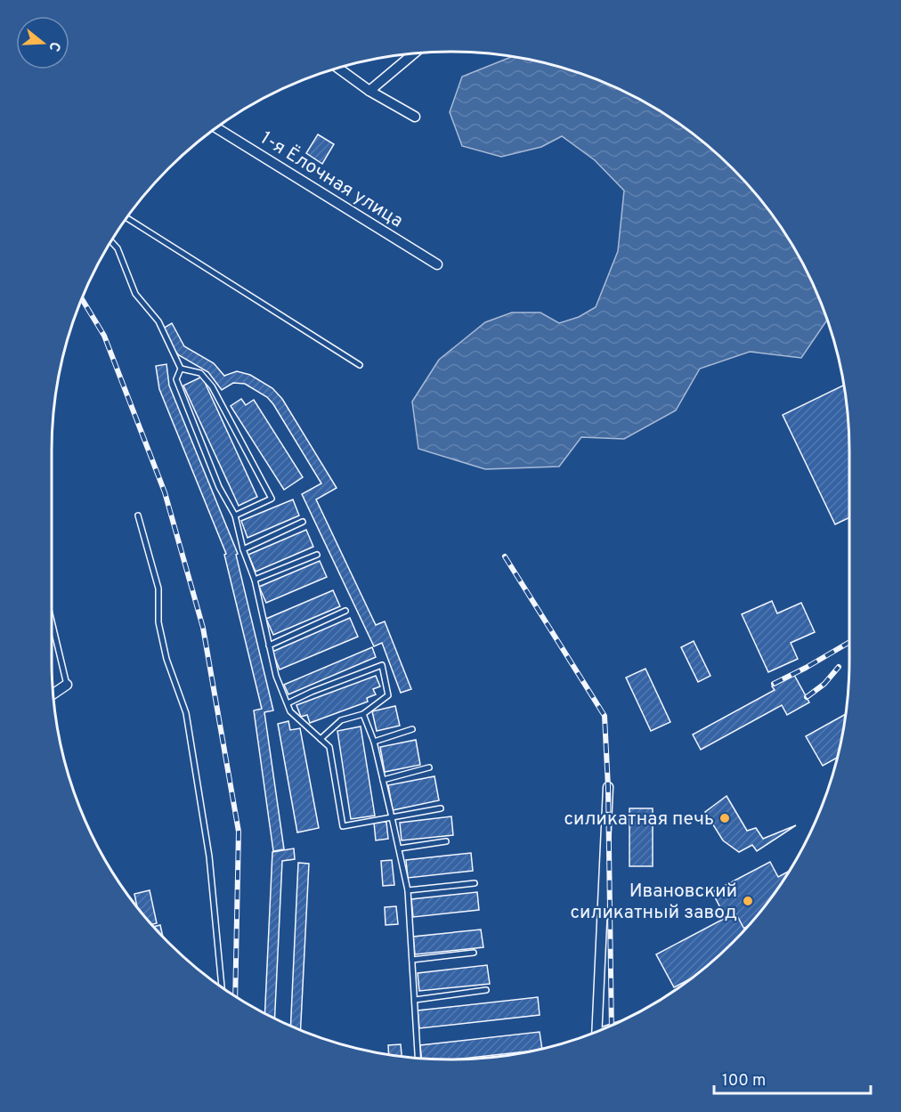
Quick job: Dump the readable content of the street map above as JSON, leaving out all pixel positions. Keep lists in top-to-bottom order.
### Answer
{
  "streets": {
    "street": ["1-я Ёлочная улица"]
  },
  "places": ["силикатная печь", "Ивановский силикатный завод"],
  "scale_bar": "100 m",
  "north": "right"
}
